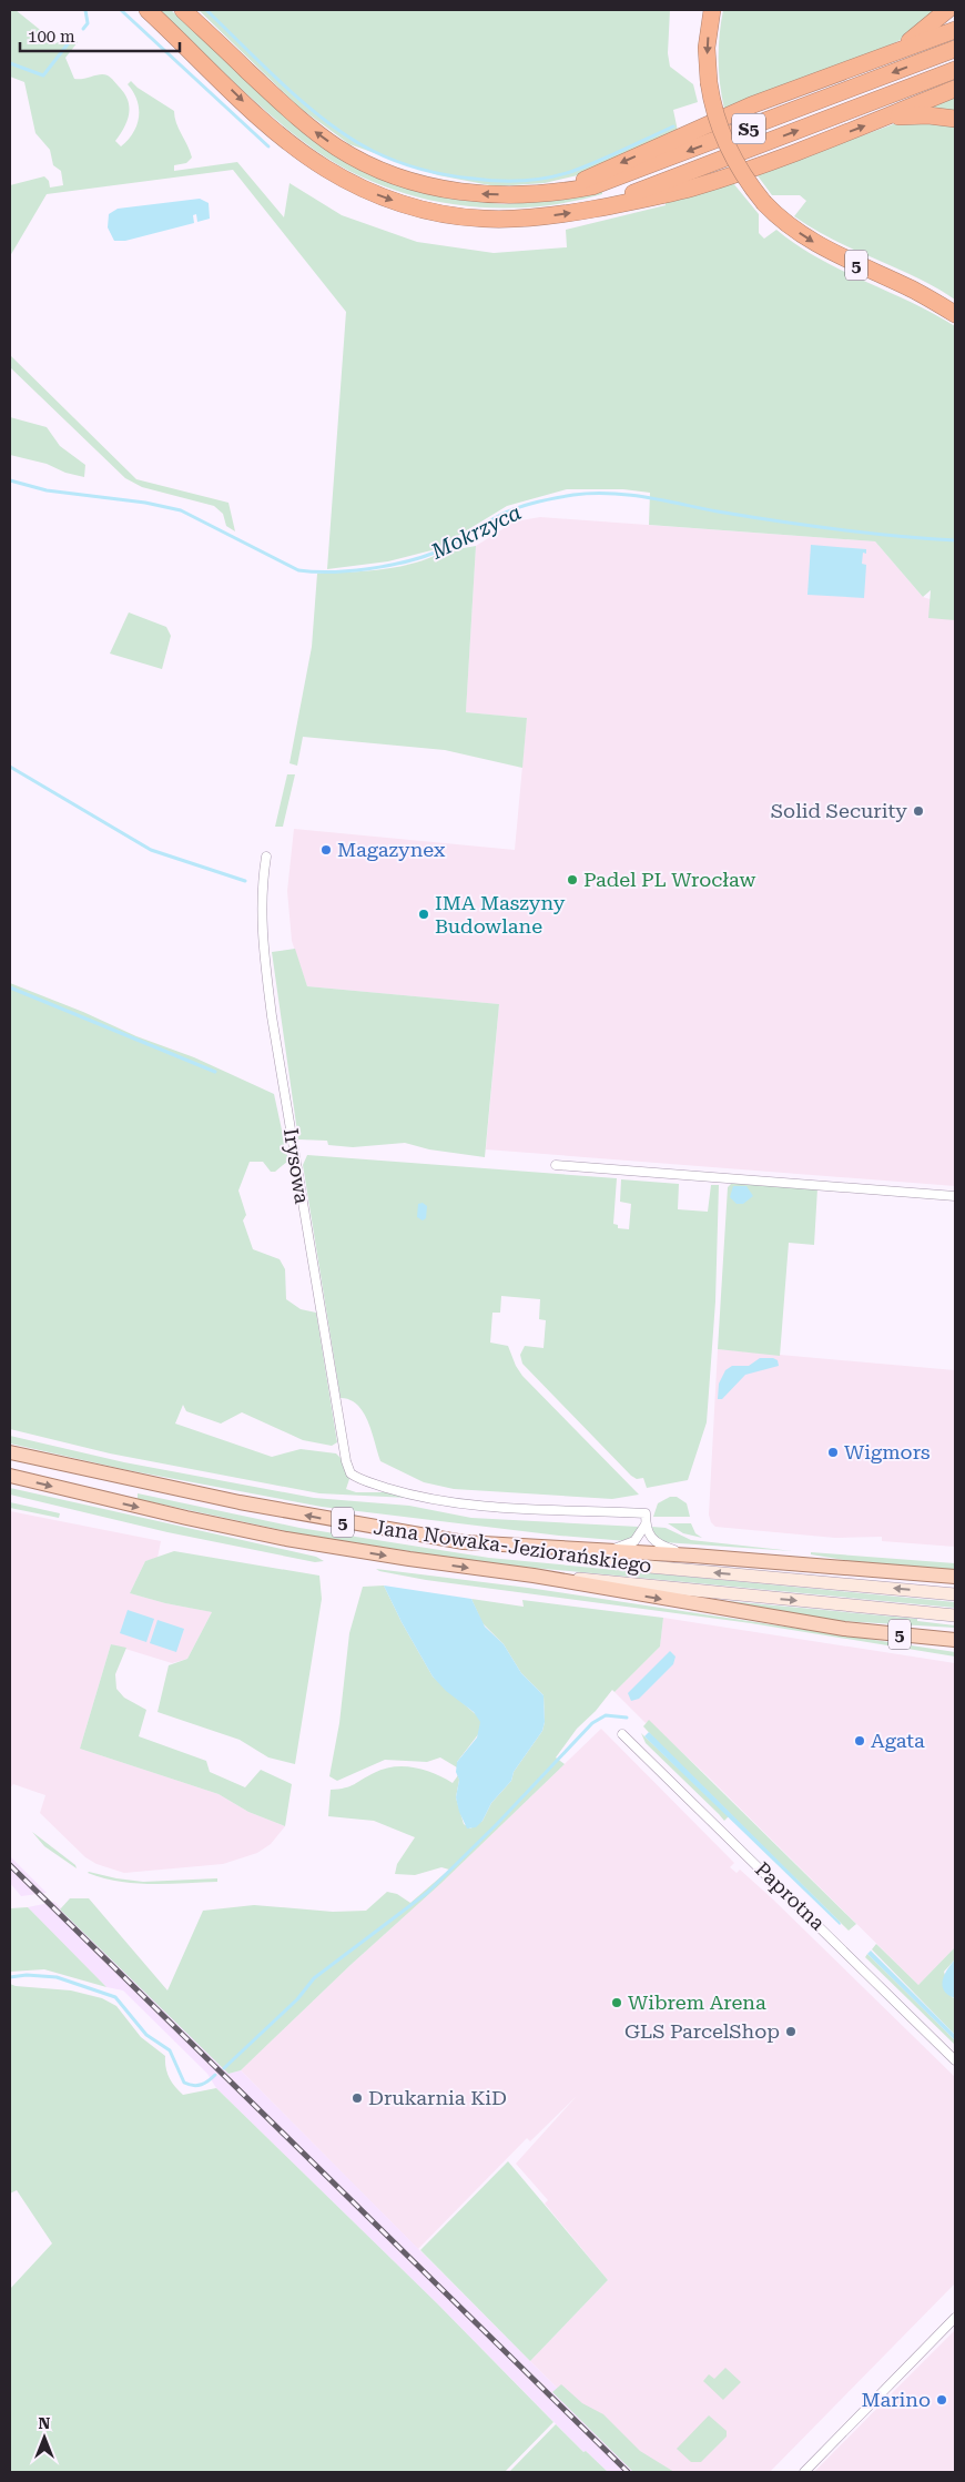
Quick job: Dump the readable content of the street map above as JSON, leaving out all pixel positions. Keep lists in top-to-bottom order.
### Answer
{
  "streets": {
    "highway": ["S5", "5"],
    "main road": ["Jana Nowaka-Jeziorańskiego"],
    "street": ["Irysowa", "Paprotna"]
  },
  "crossings": [
    ["5", "Jana Nowaka-Jeziorańskiego"]
  ],
  "water": ["Mokrzyca"],
  "places": [
    "Solid Security",
    "Magazynex",
    "Padel PL Wrocław",
    "IMA Maszyny Budowlane",
    "Wigmors",
    "Agata",
    "Wibrem Arena",
    "GLS ParcelShop",
    "Drukarnia KiD",
    "Marino"
  ],
  "scale_bar": "100 m",
  "north": "top"
}
